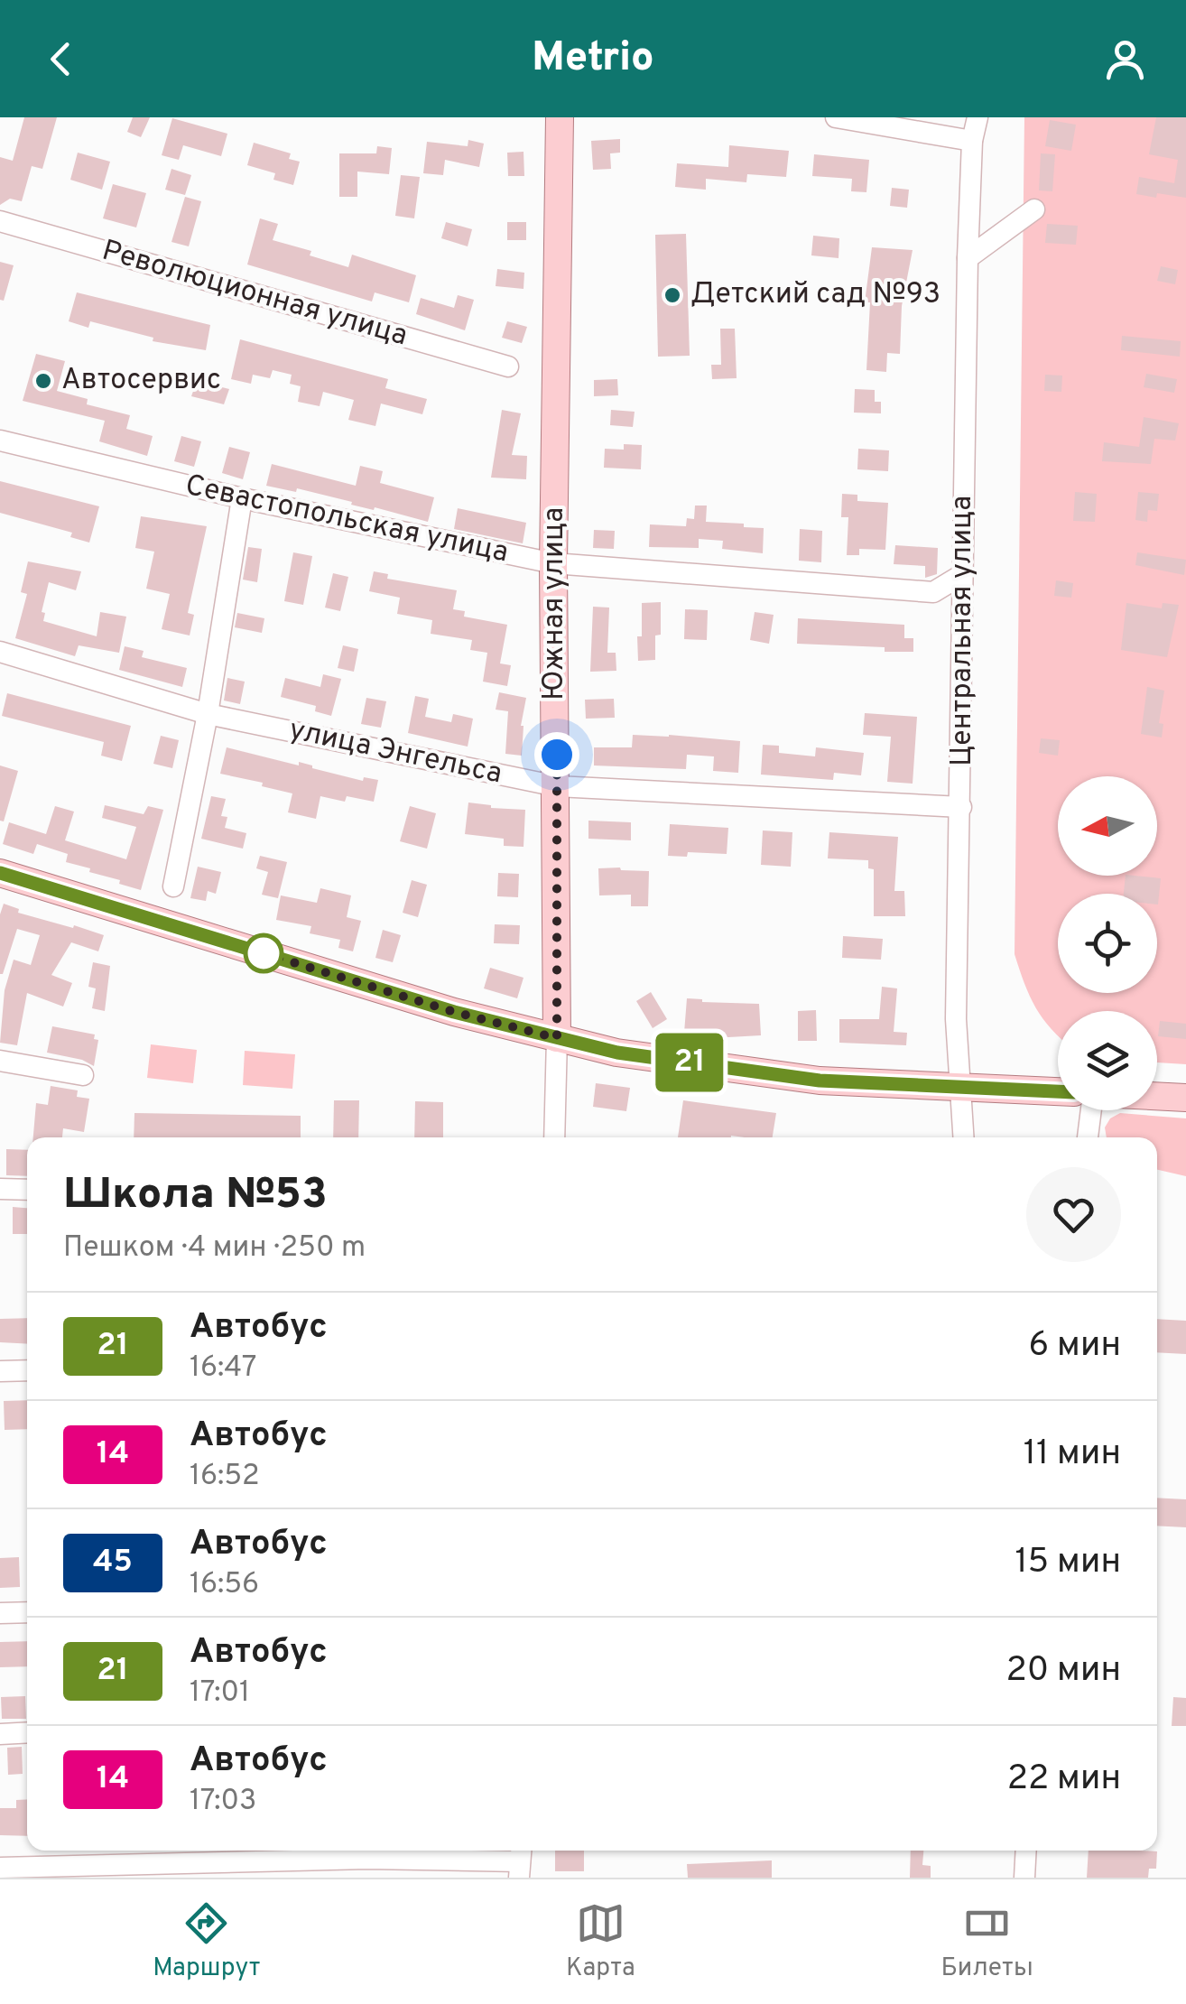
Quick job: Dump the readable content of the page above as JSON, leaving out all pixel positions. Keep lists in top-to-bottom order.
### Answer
{
  "streets": {
    "main road": ["Южная улица"],
    "street": [
      "Революционная улица",
      "Севастопольская улица",
      "Центральная улица",
      "улица Энгельса"
    ]
  },
  "crossings": [
    ["Севастопольская улица", "Южная улица"],
    ["Севастопольская улица", "Центральная улица"],
    ["Южная улица", "улица Энгельса"],
    ["Центральная улица", "улица Энгельса"]
  ],
  "places": ["Детский сад №93", "Автосервис"],
  "lines": ["bus line 21"],
  "north": "left",
  "page": {
    "header": "Metrio",
    "on_map": "21",
    "heading": ["Школа №53", "Пешком · 4 мин · 250 m"],
    "list": [
      {
        "mark": "21",
        "name": "Автобус",
        "note": "16:47",
        "value": "6 мин"
      },
      {
        "mark": "14",
        "name": "Автобус",
        "note": "16:52",
        "value": "11 мин"
      },
      {
        "mark": "45",
        "name": "Автобус",
        "note": "16:56",
        "value": "15 мин"
      },
      {
        "mark": "21",
        "name": "Автобус",
        "note": "17:01",
        "value": "20 мин"
      },
      {
        "mark": "14",
        "name": "Автобус",
        "note": "17:03",
        "value": "22 мин"
      }
    ],
    "tabs": ["Маршрут", "Карта", "Билеты"]
  }
}
